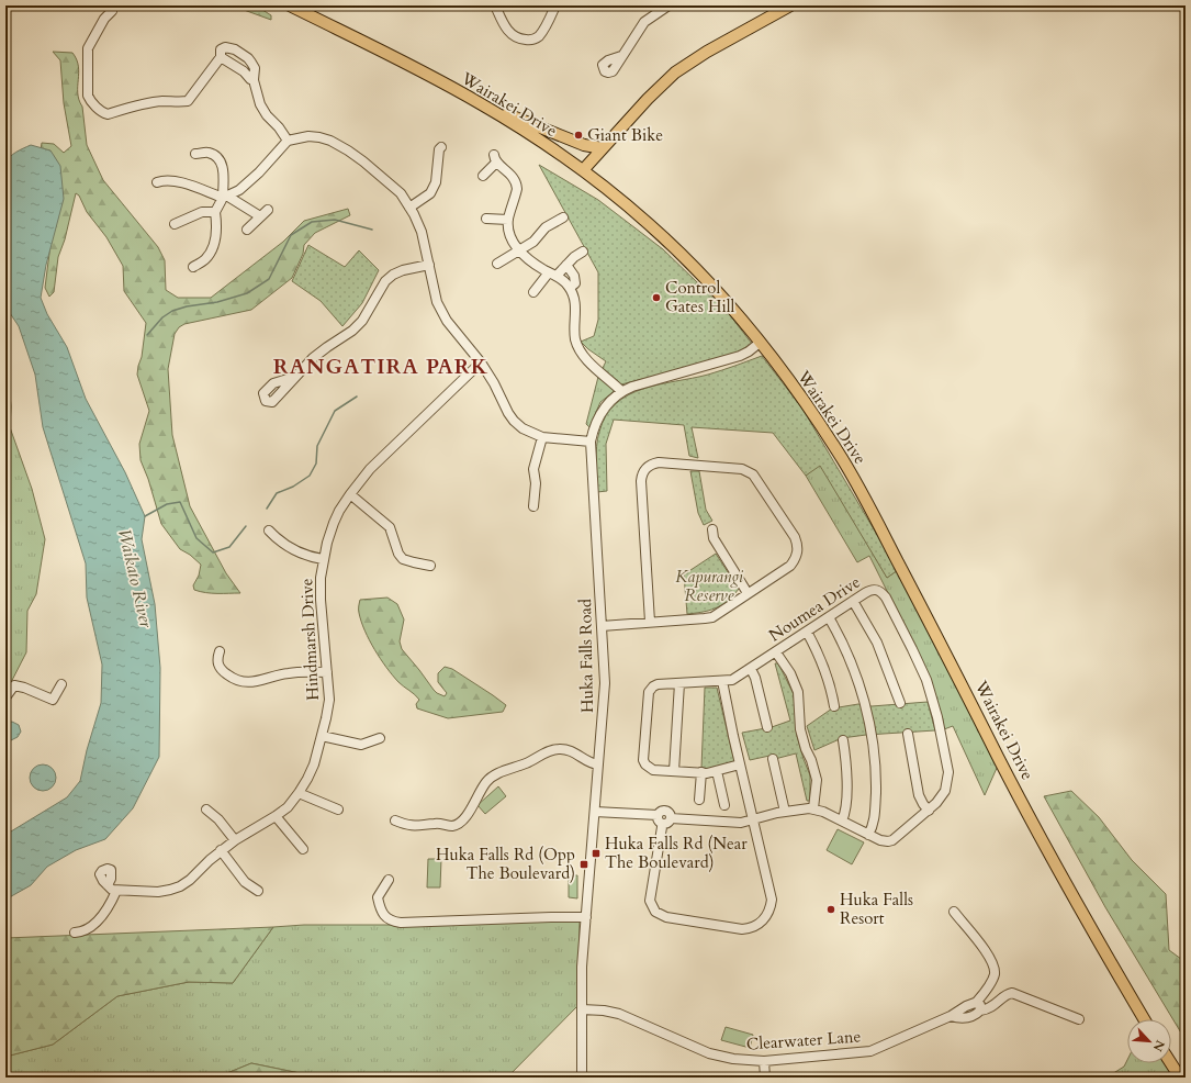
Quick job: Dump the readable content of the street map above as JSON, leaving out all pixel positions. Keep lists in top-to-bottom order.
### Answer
{
  "streets": {
    "main road": ["Wairakei Drive"],
    "street": [
      "Noumea Drive",
      "Hindmarsh Drive",
      "Huka Falls Road",
      "Clearwater Lane"
    ]
  },
  "crossings": [
    ["Wairakei Drive", "Huka Falls Road"],
    ["Huka Falls Road", "Clearwater Lane"]
  ],
  "districts": ["RANGATIRA PARK"],
  "water": ["Waikato River"],
  "parks": ["Kapurangi Reserve"],
  "places": {
    "other": ["Giant Bike", "Control Gates Hill", "Huka Falls Resort"],
    "transit": ["Huka Falls Rd (Near The Boulevard)", "Huka Falls Rd (Opp The Boulevard)"]
  },
  "north": "bottom right"
}
